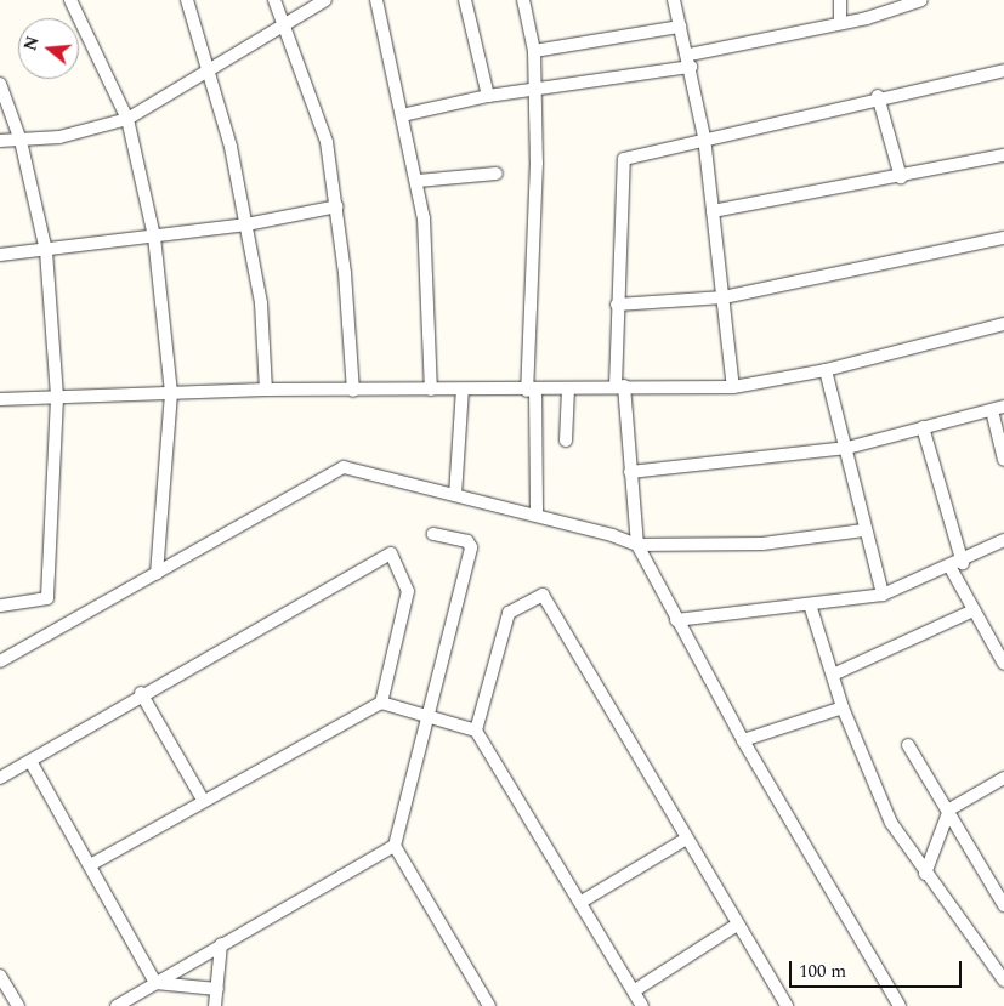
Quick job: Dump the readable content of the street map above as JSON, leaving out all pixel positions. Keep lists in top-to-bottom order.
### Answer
{
  "scale_bar": "100 m",
  "north": "left"
}
